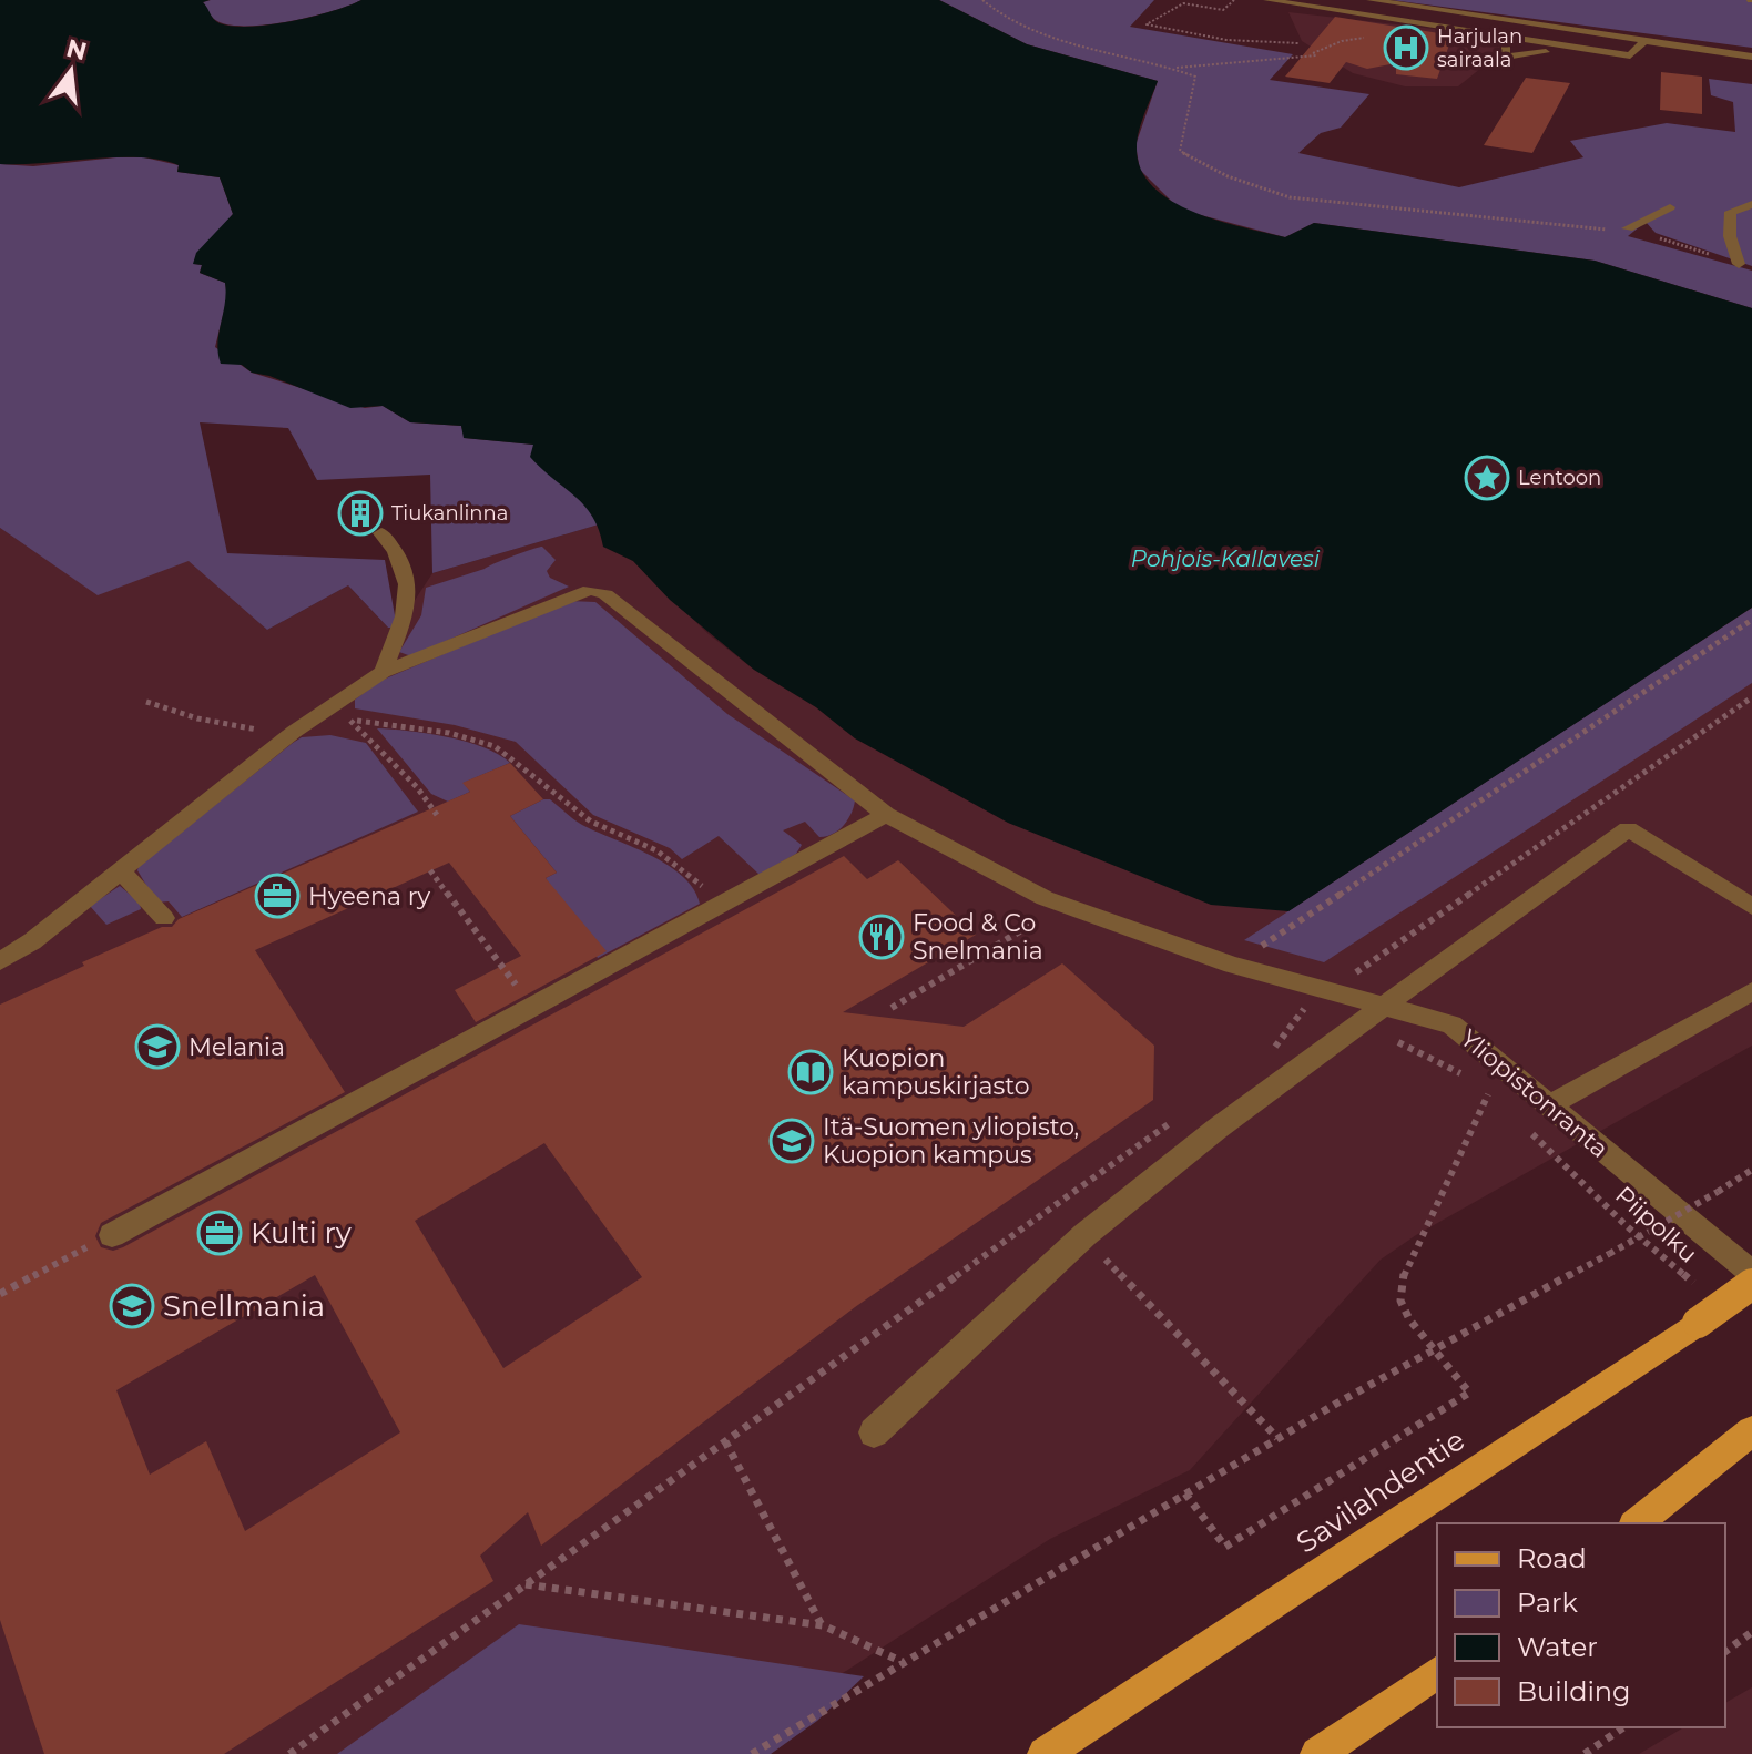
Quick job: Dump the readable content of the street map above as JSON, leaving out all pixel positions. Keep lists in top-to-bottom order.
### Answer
{
  "streets": {
    "main road": ["Savilahdentie"],
    "street": ["Yliopistonranta"],
    "path": ["Piipolku"]
  },
  "water": ["Pohjois-Kallavesi"],
  "places": {
    "hospital": ["Harjulan sairaala"],
    "place": ["Lentoon"],
    "building": ["Tiukanlinna"],
    "office": ["Hyeena ry", "Kulti ry"],
    "restaurant": ["Food & Co Snelmania"],
    "school or university": ["Melania", "Itä-Suomen yliopisto, Kuopion kampus", "Snellmania"],
    "library": ["Kuopion kampuskirjasto"]
  },
  "legend": [
    "Road",
    "Park",
    "Water",
    "Building"
  ],
  "north": "top"
}
